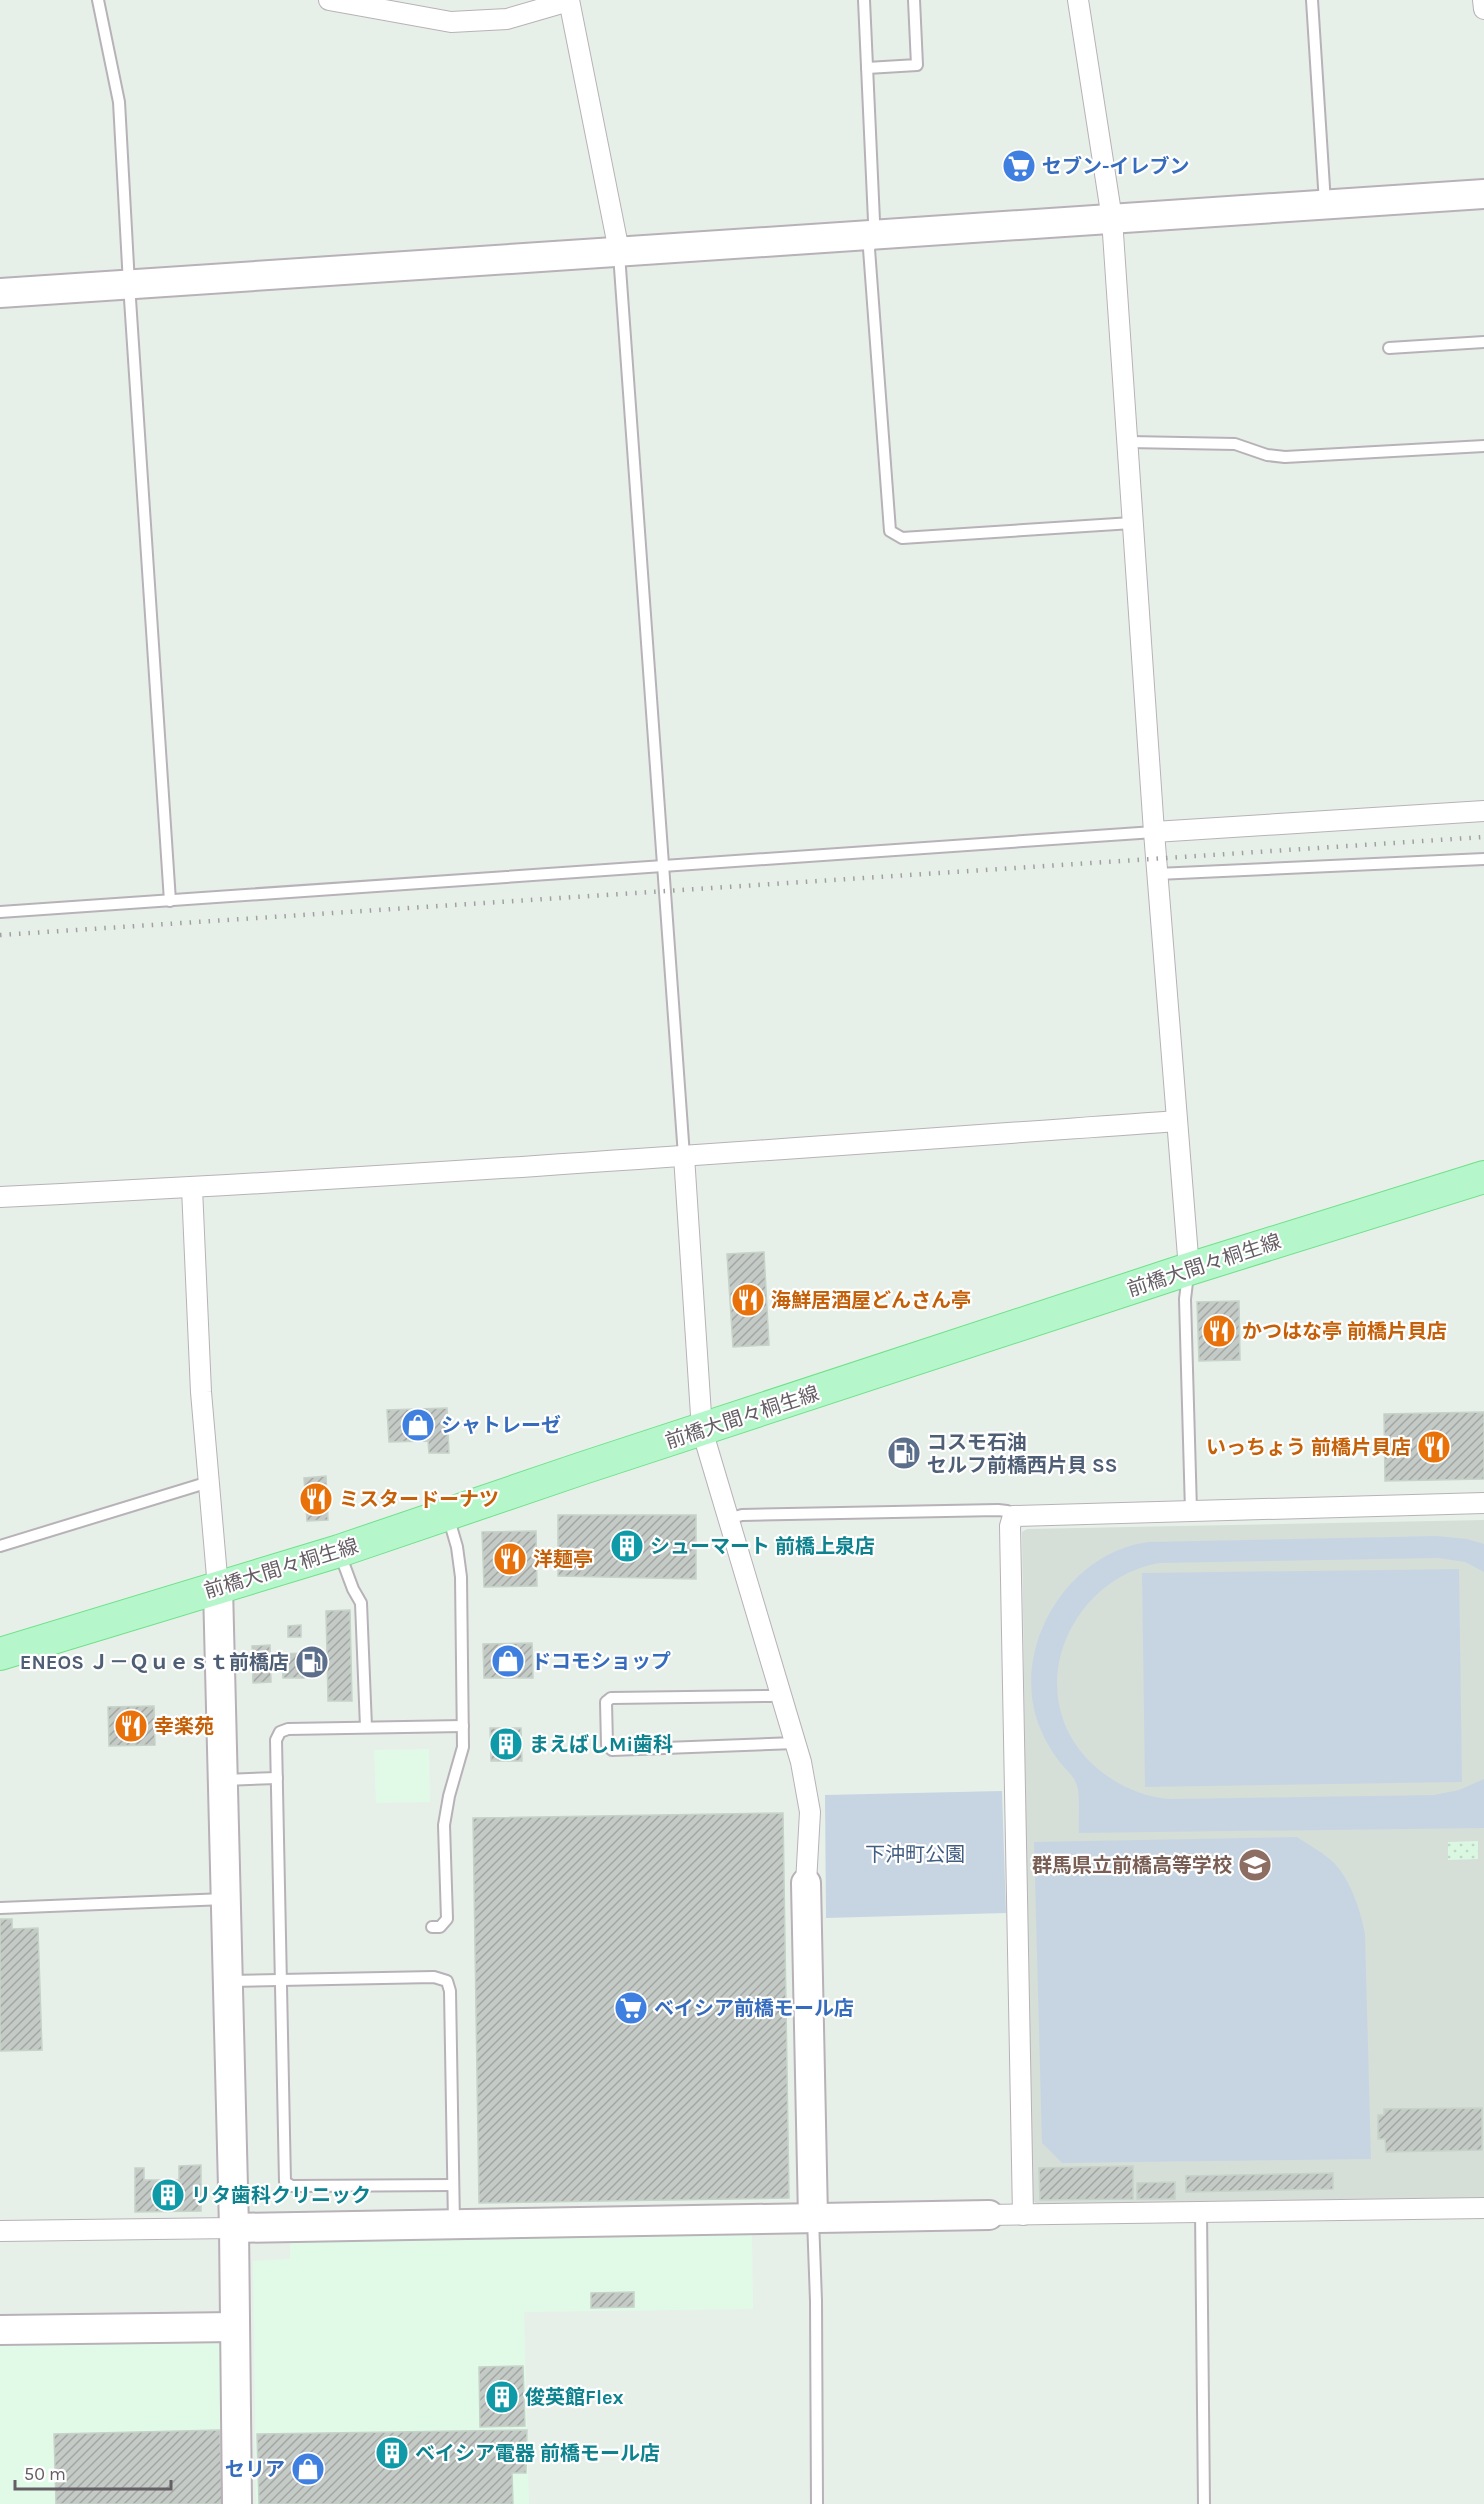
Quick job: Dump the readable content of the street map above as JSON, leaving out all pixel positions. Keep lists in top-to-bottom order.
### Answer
{
  "streets": {
    "main road": ["前橋大間々桐生線"]
  },
  "parks": ["下沖町公園"],
  "places": {
    "supermarket": ["セブン-イレブン", "ベイシア前橋モール店"],
    "restaurant": [
      "海鮮居酒屋どんさん亭",
      "かつはな亭 前橋片貝店",
      "いっちょう 前橋片貝店",
      "ミスタードーナツ",
      "洋麺亭",
      "幸楽苑"
    ],
    "shop": ["シャトレーゼ", "ドコモショップ", "セリア"],
    "fuel station": ["コスモ石油 セルフ前橋西片貝 SS", "ENEOS Ｊ－Ｑｕｅｓｔ前橋店"],
    "building": [
      "シューマート 前橋上泉店",
      "まえばしMi歯科",
      "リタ歯科クリニック",
      "俊英館Flex",
      "ベイシア電器 前橋モール店"
    ],
    "school or university": ["群馬県立前橋高等学校"]
  },
  "scale_bar": "50 m"
}
